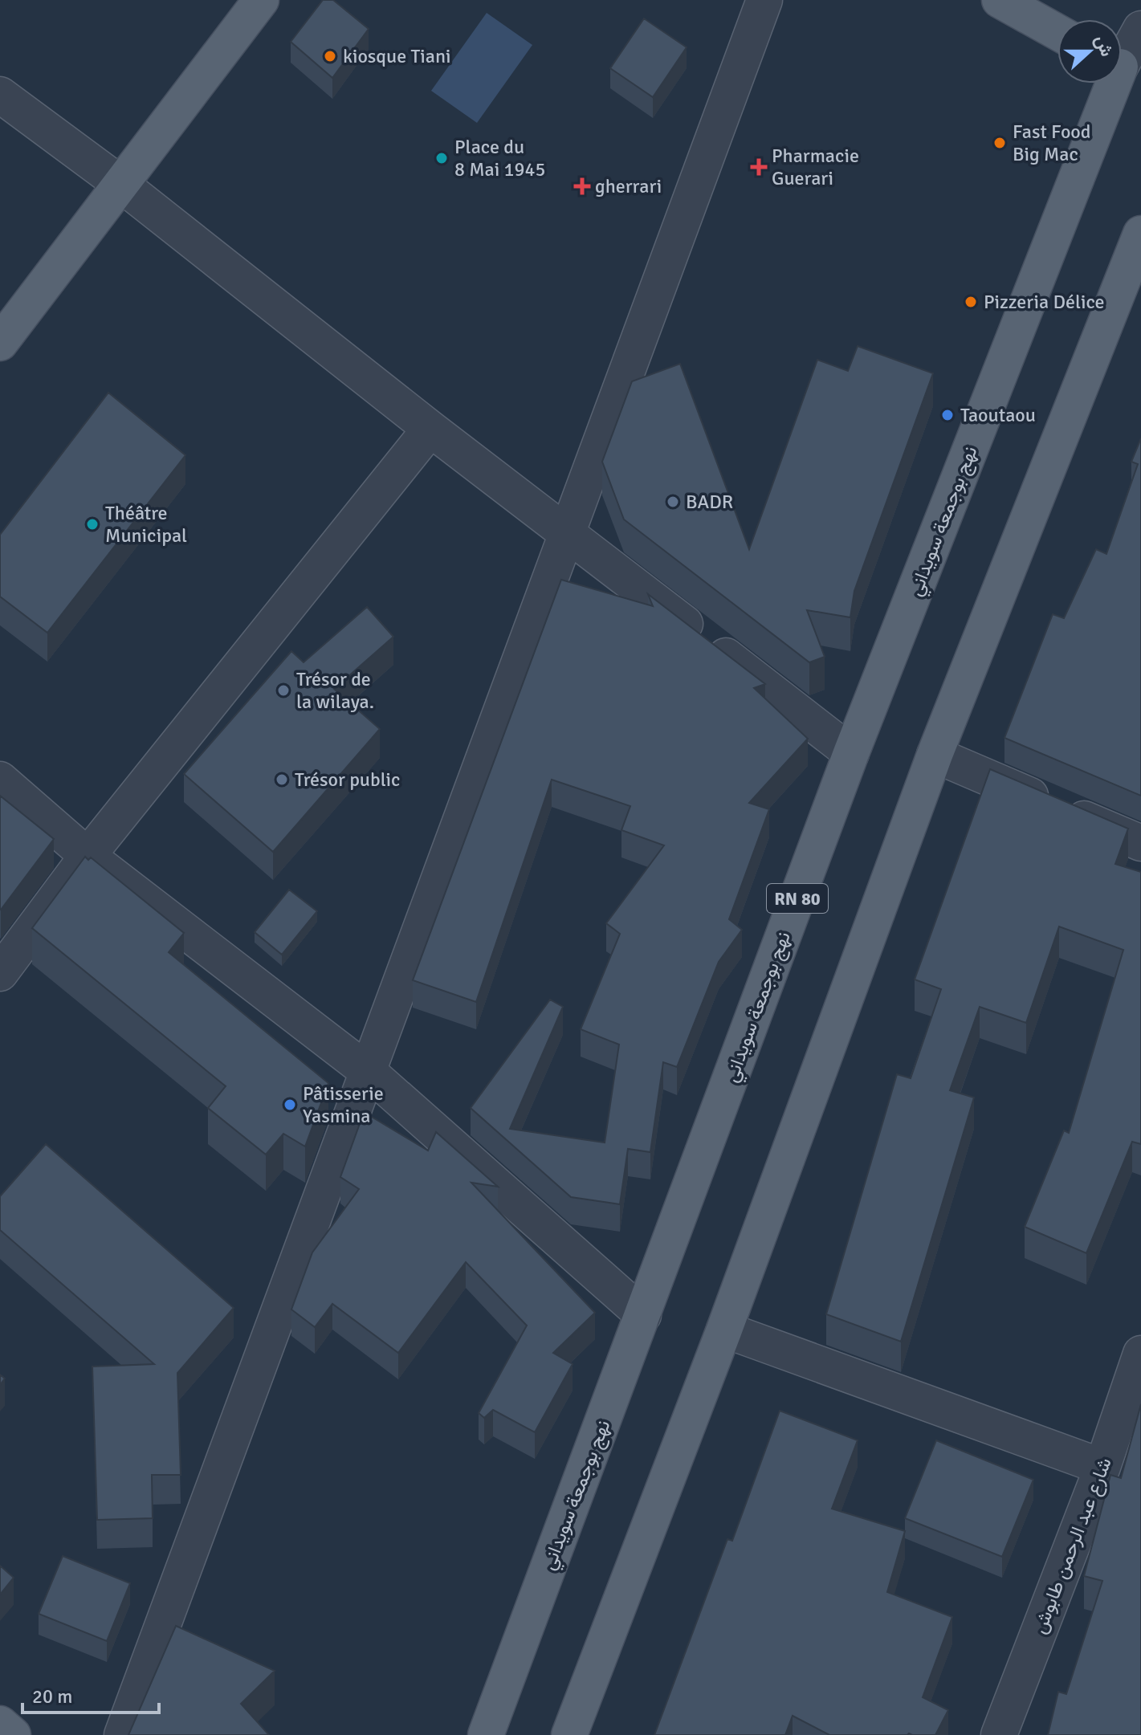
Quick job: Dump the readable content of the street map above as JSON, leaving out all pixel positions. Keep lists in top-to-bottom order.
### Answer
{
  "streets": {
    "main road": ["نهج بوجمعة سويداني", "RN 80"],
    "street": ["شارع عبد الرحمن طابوش"]
  },
  "places": {
    "other": [
      "kiosque Tiani",
      "Fast Food Big Mac",
      "Place du 8 Mai 1945",
      "Pizzeria Délice",
      "Taoutaou",
      "BADR",
      "Théâtre Municipal",
      "Trésor de la wilaya.",
      "Trésor public",
      "Pâtisserie Yasmina"
    ],
    "health": ["Pharmacie Guerari", "gherrari"]
  },
  "scale_bar": "20 m",
  "north": "right"
}
